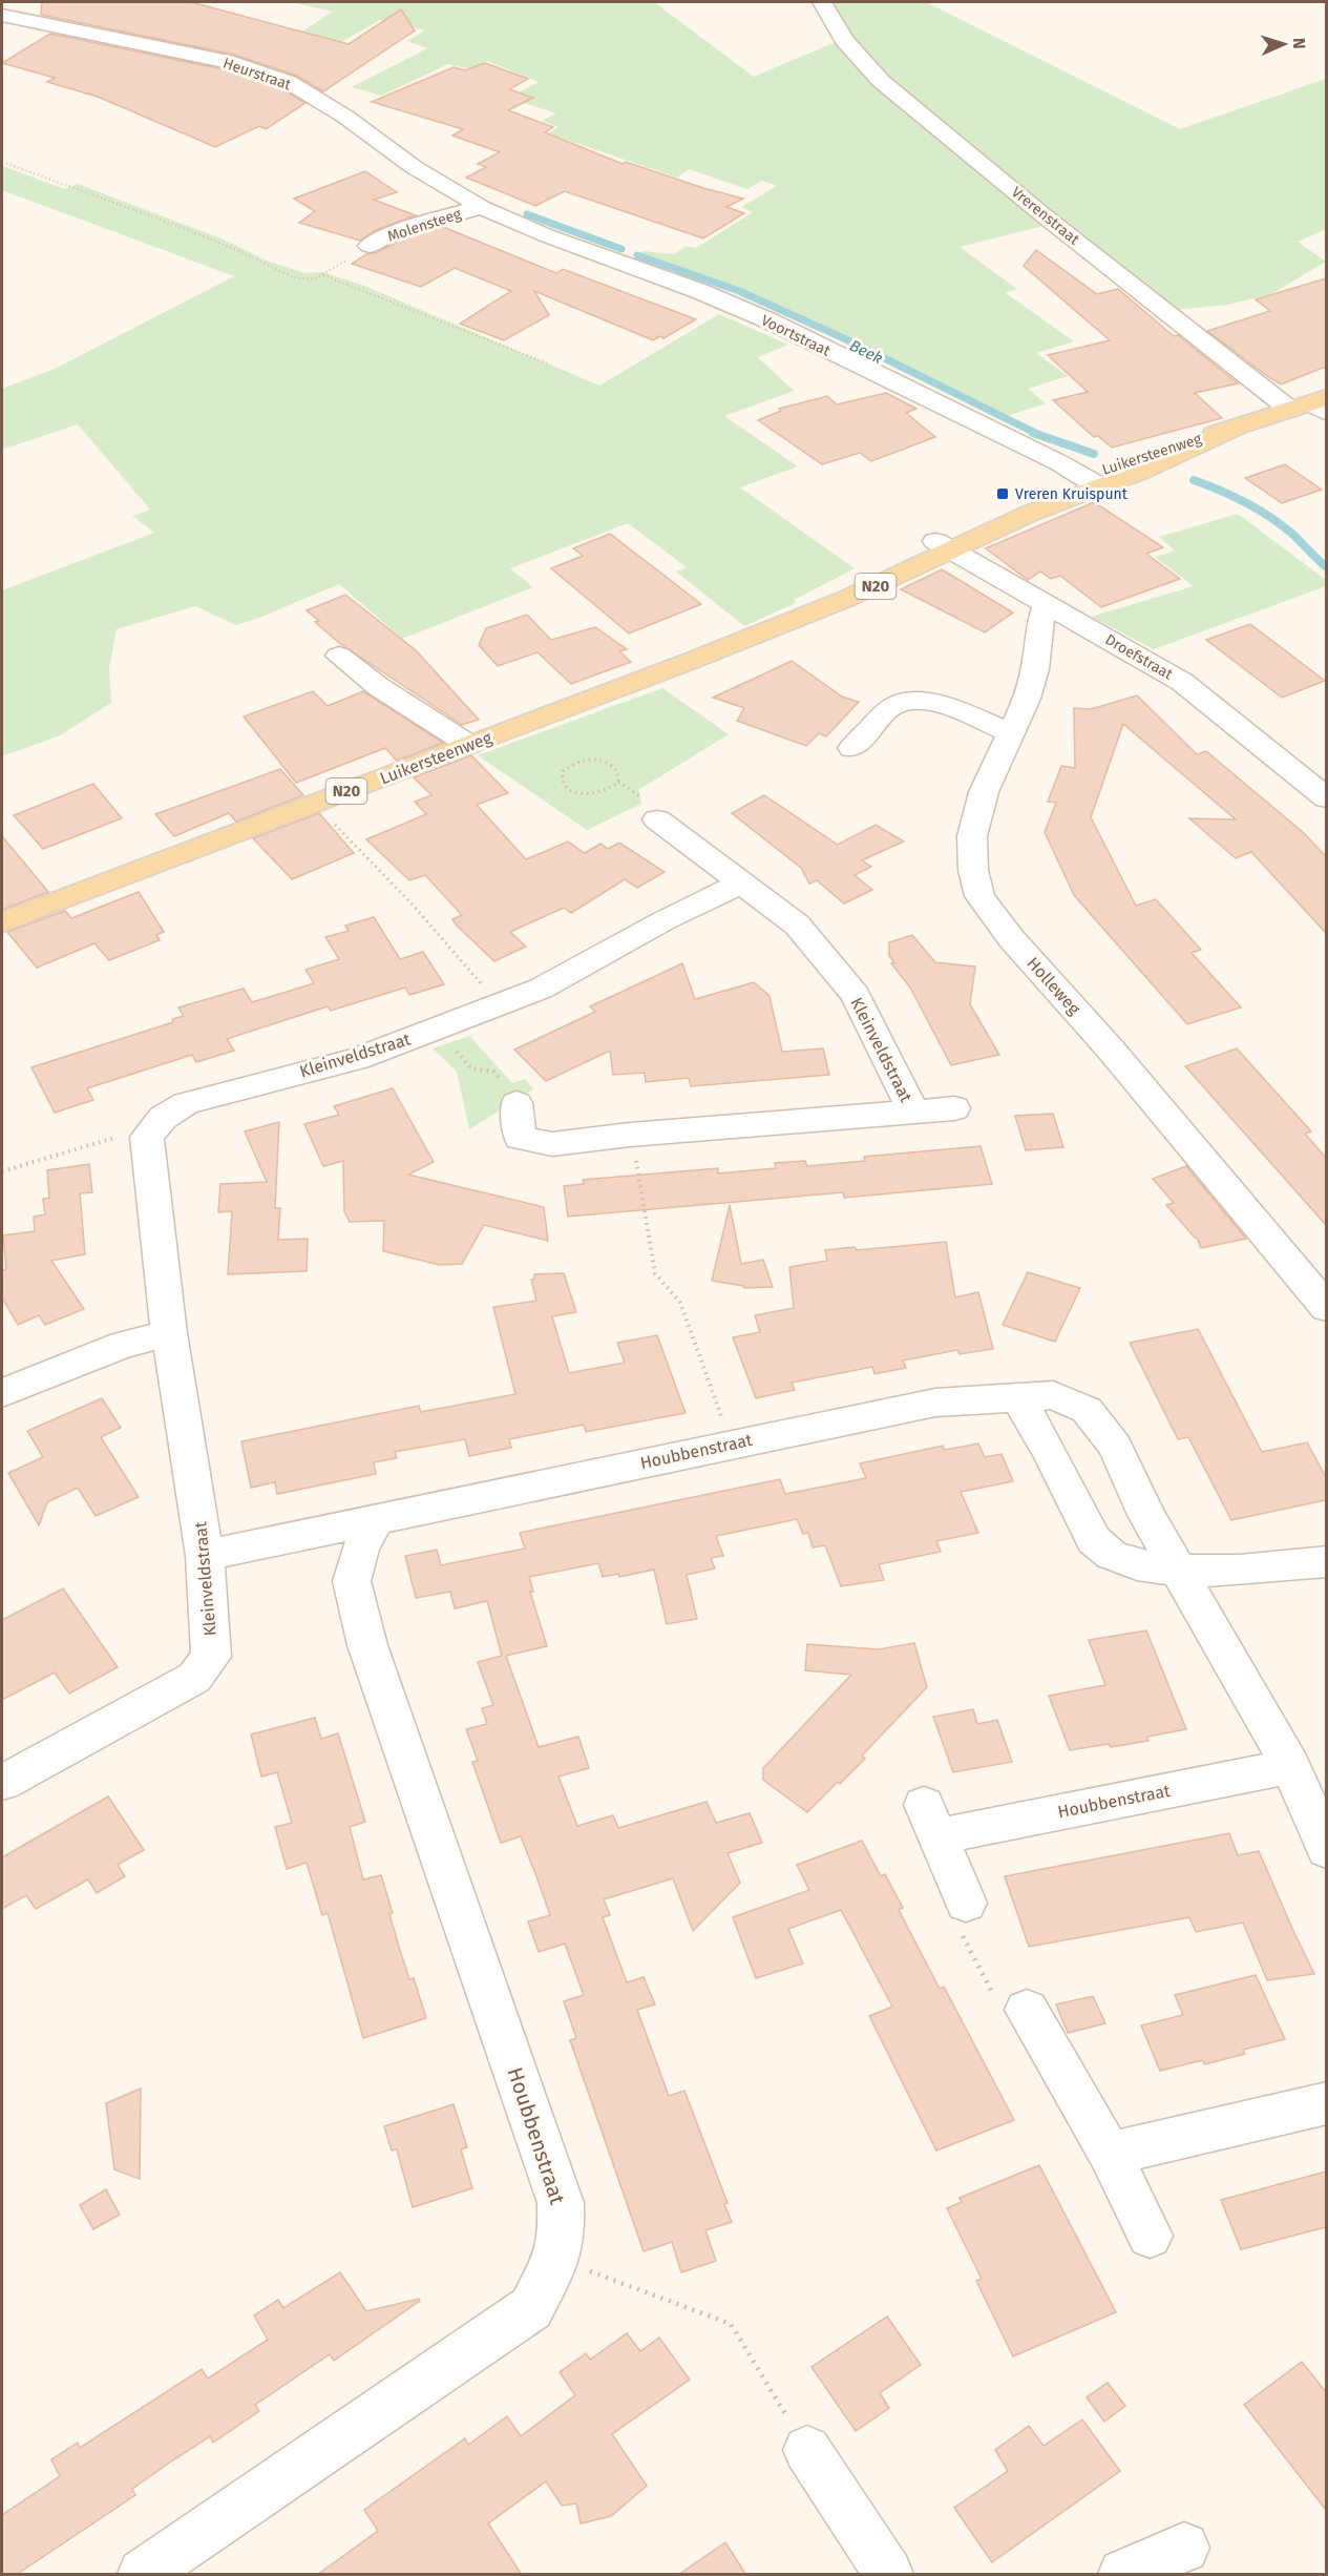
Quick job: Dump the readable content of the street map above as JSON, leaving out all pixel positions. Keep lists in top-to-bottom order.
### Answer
{
  "streets": {
    "main road": ["Luikersteenweg", "N20"],
    "street": [
      "Heurstraat",
      "Vrerenstraat",
      "Molensteeg",
      "Voortstraat",
      "Droefstraat",
      "Holleweg",
      "Kleinveldstraat",
      "Houbbenstraat"
    ]
  },
  "crossings": [
    ["Heurstraat", "Molensteeg"],
    ["Heurstraat", "Voortstraat"],
    ["Vrerenstraat", "Luikersteenweg"],
    ["Molensteeg", "Voortstraat"],
    ["Voortstraat", "Luikersteenweg"],
    ["Luikersteenweg", "Droefstraat"],
    ["Droefstraat", "Holleweg"],
    ["Kleinveldstraat", "Houbbenstraat"]
  ],
  "water": ["Beek"],
  "places": {
    "transit": ["Vreren Kruispunt"]
  },
  "north": "right"
}
